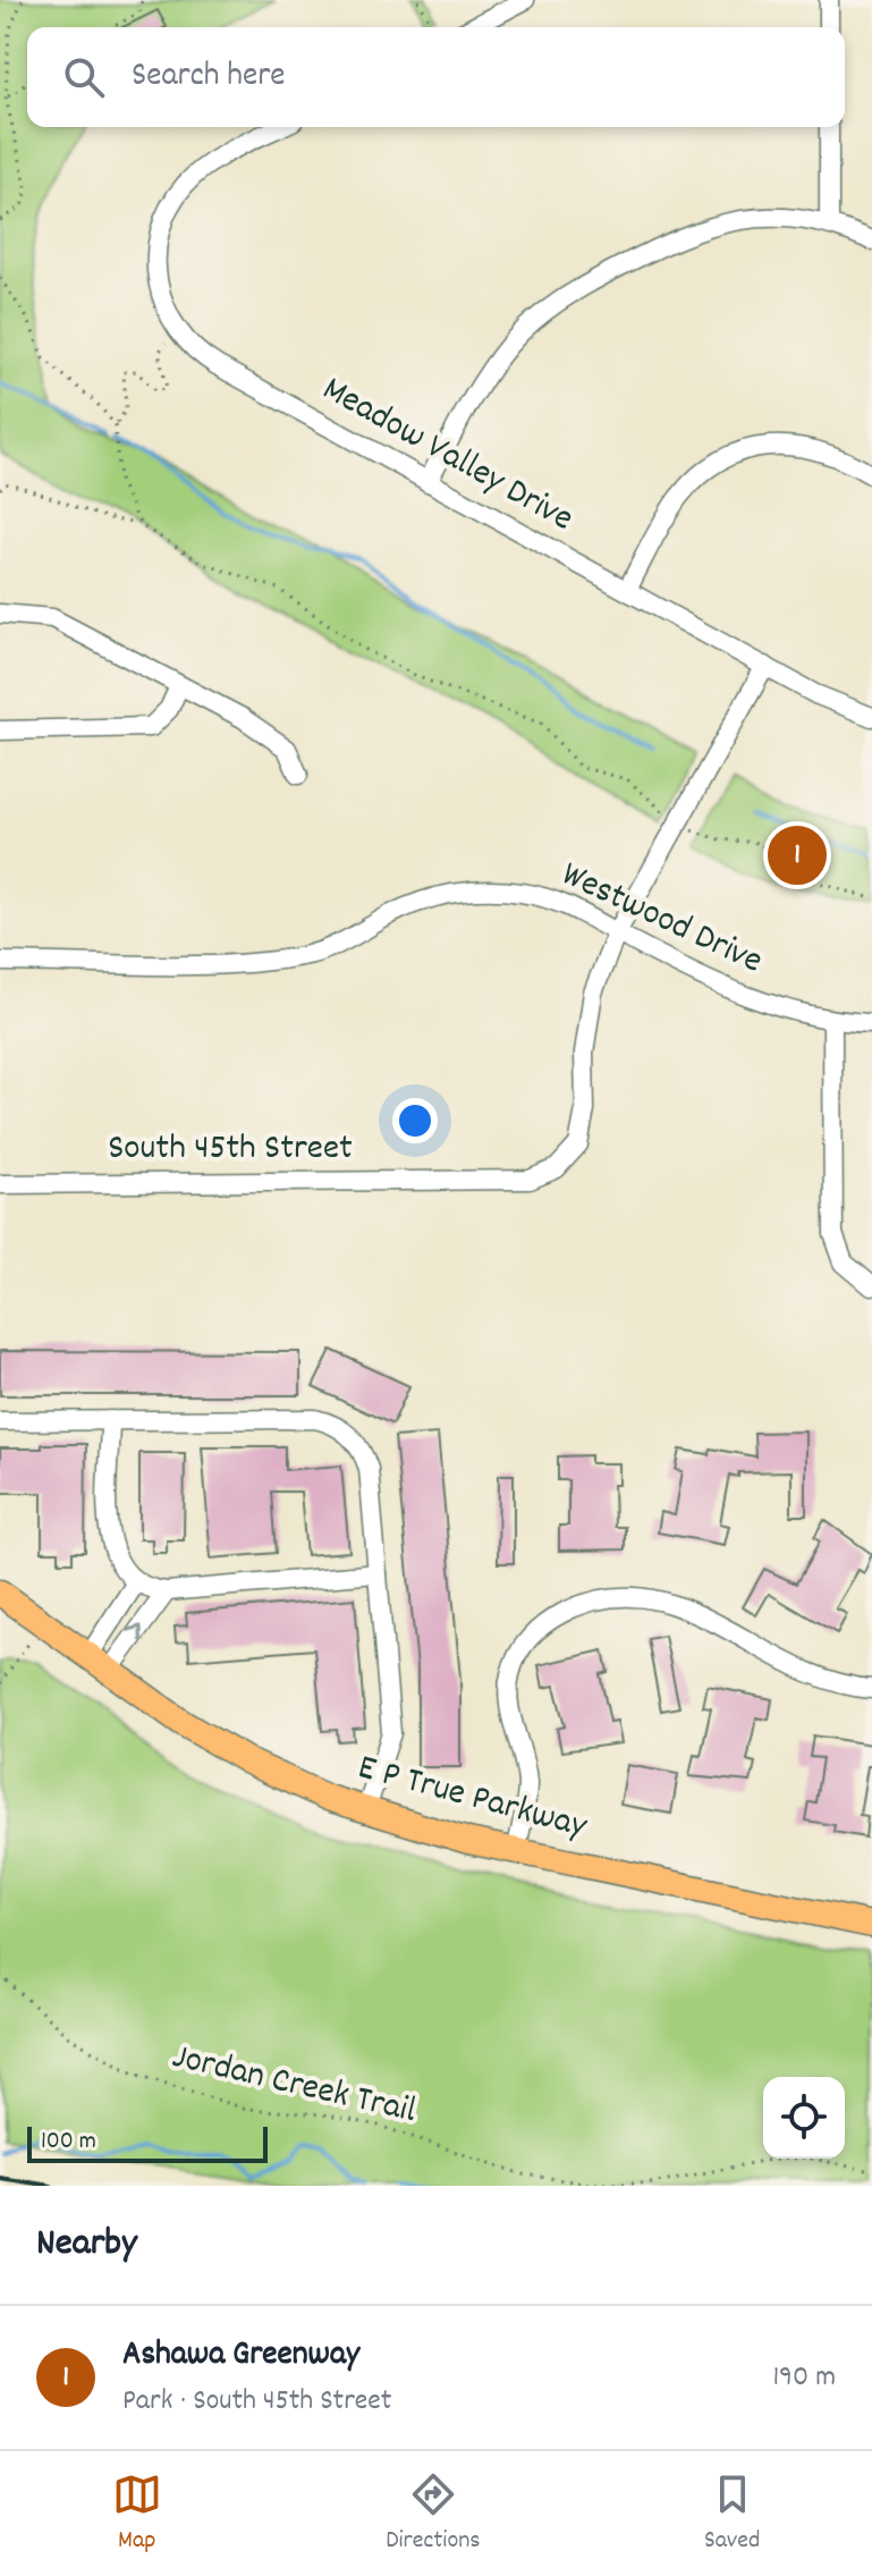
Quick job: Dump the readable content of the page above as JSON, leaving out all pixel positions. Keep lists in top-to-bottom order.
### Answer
{
  "streets": {
    "main road": ["E P True Parkway"],
    "street": ["Meadow Valley Drive", "Westwood Drive", "South 45th Street"],
    "path": ["Jordan Creek Trail"]
  },
  "crossings": [
    ["Meadow Valley Drive", "South 45th Street"],
    ["Westwood Drive", "South 45th Street"]
  ],
  "scale_bar": "100 m",
  "page": {
    "search": "Search here",
    "pins": "1",
    "scale": "100 m",
    "heading": "Nearby",
    "list": [
      {
        "mark": "1",
        "name": "Ashawa Greenway",
        "note": "Park · South 45th Street",
        "value": "190 m"
      }
    ],
    "nav": ["Map", "Directions", "Saved"]
  }
}
